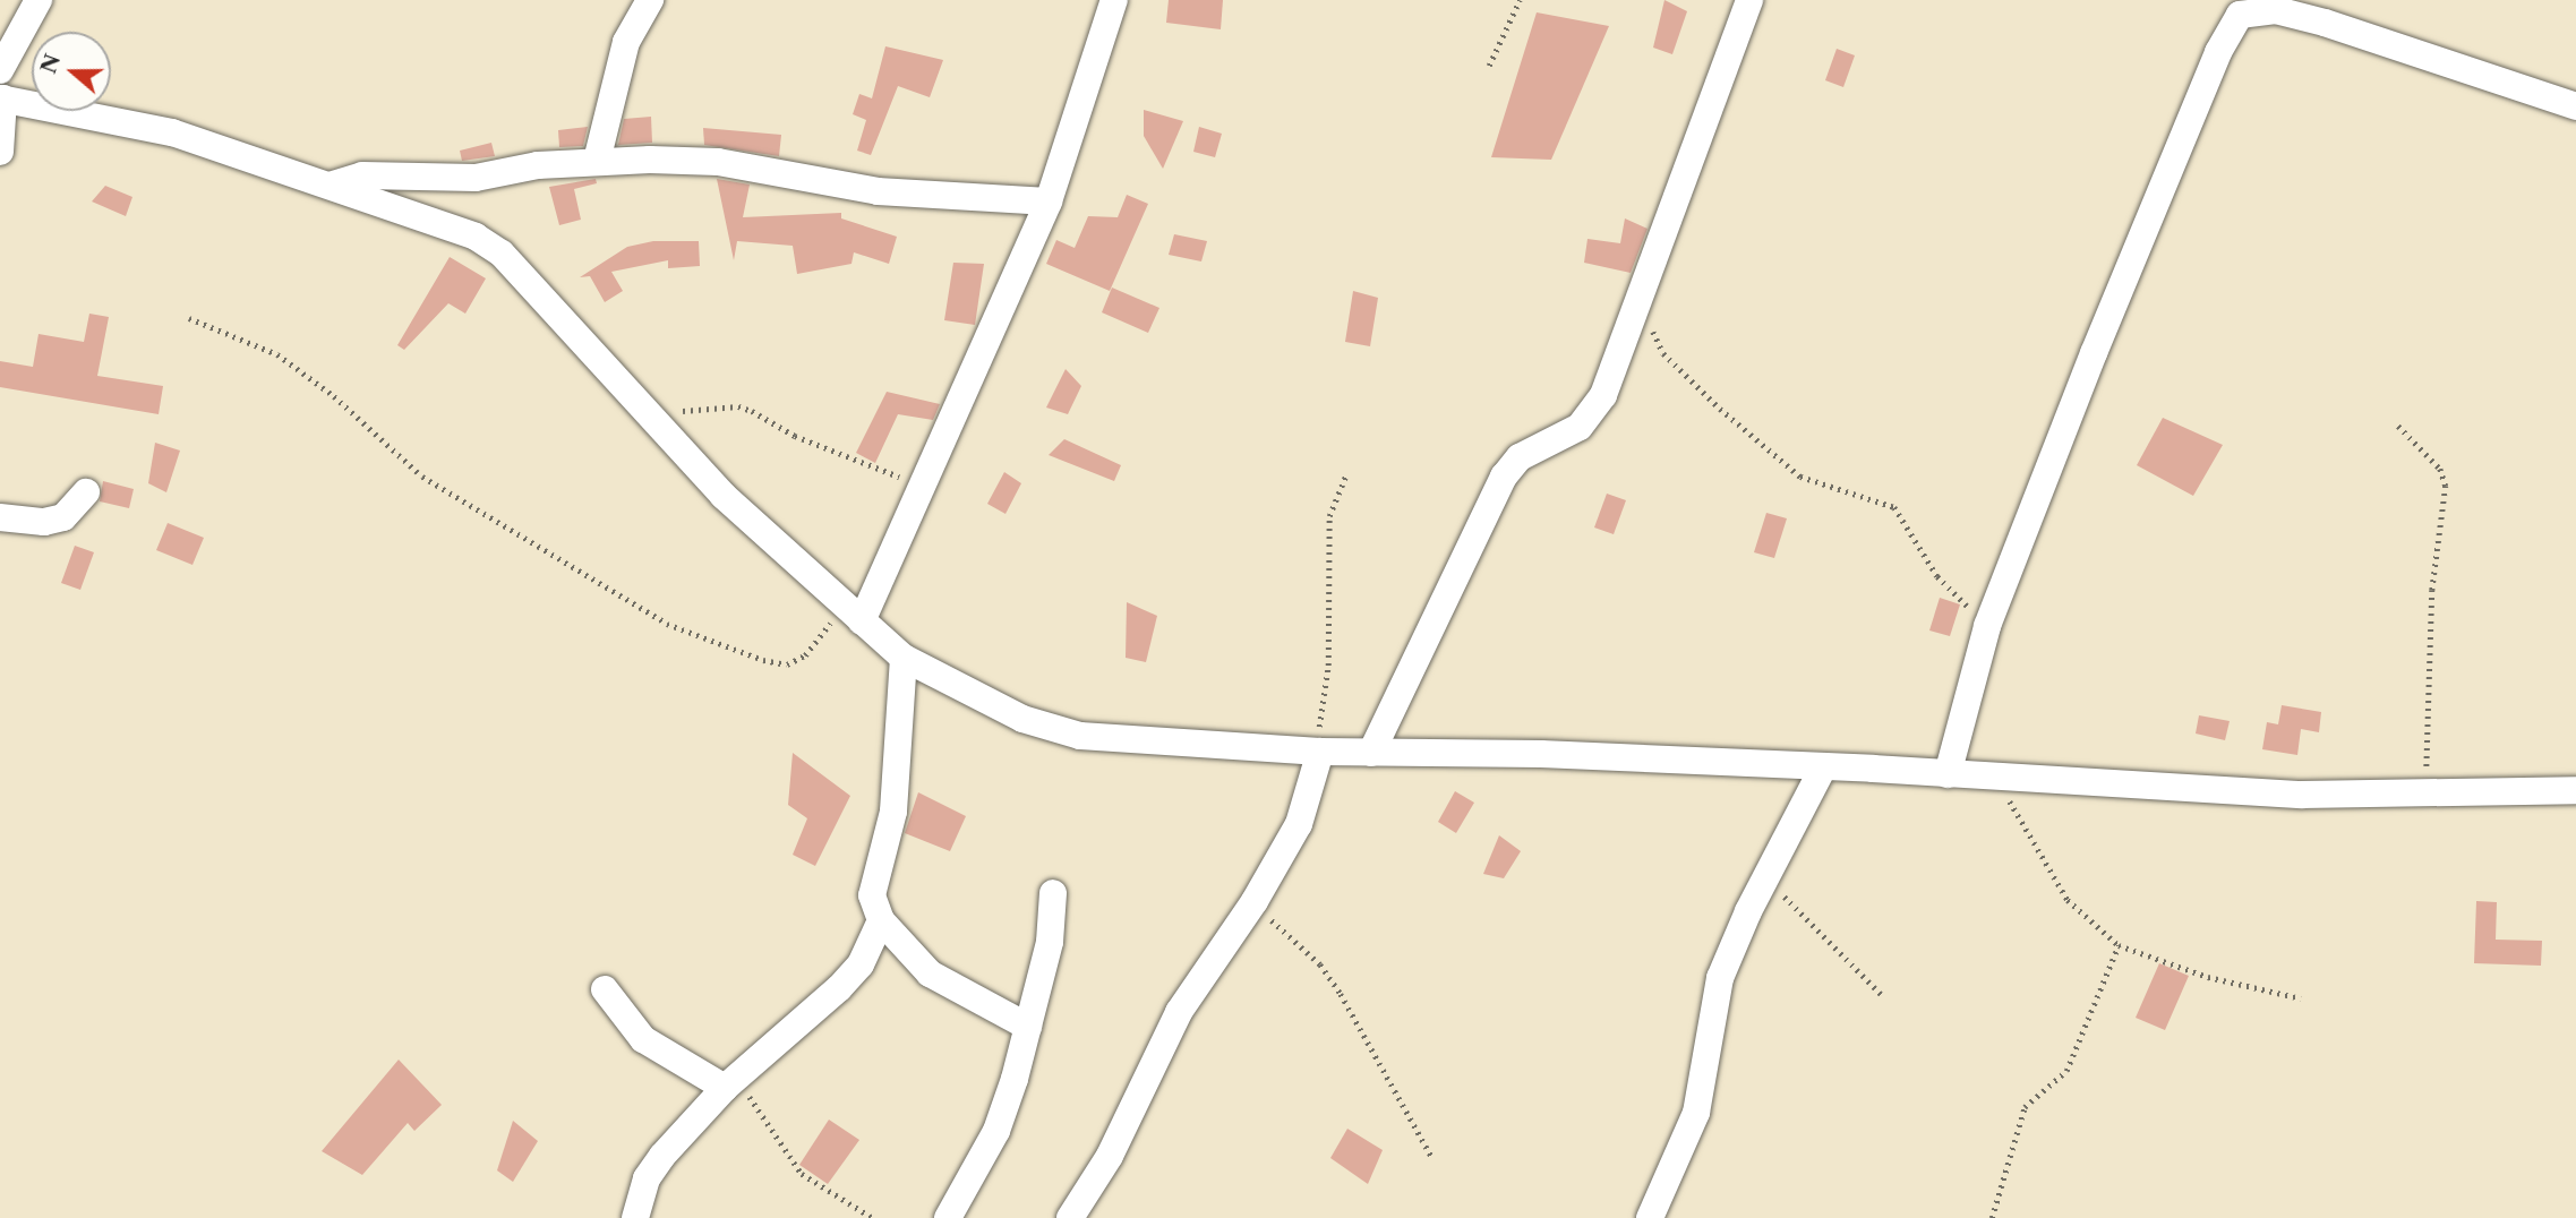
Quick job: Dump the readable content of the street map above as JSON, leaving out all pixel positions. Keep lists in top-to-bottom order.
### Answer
{
  "north": "left"
}
